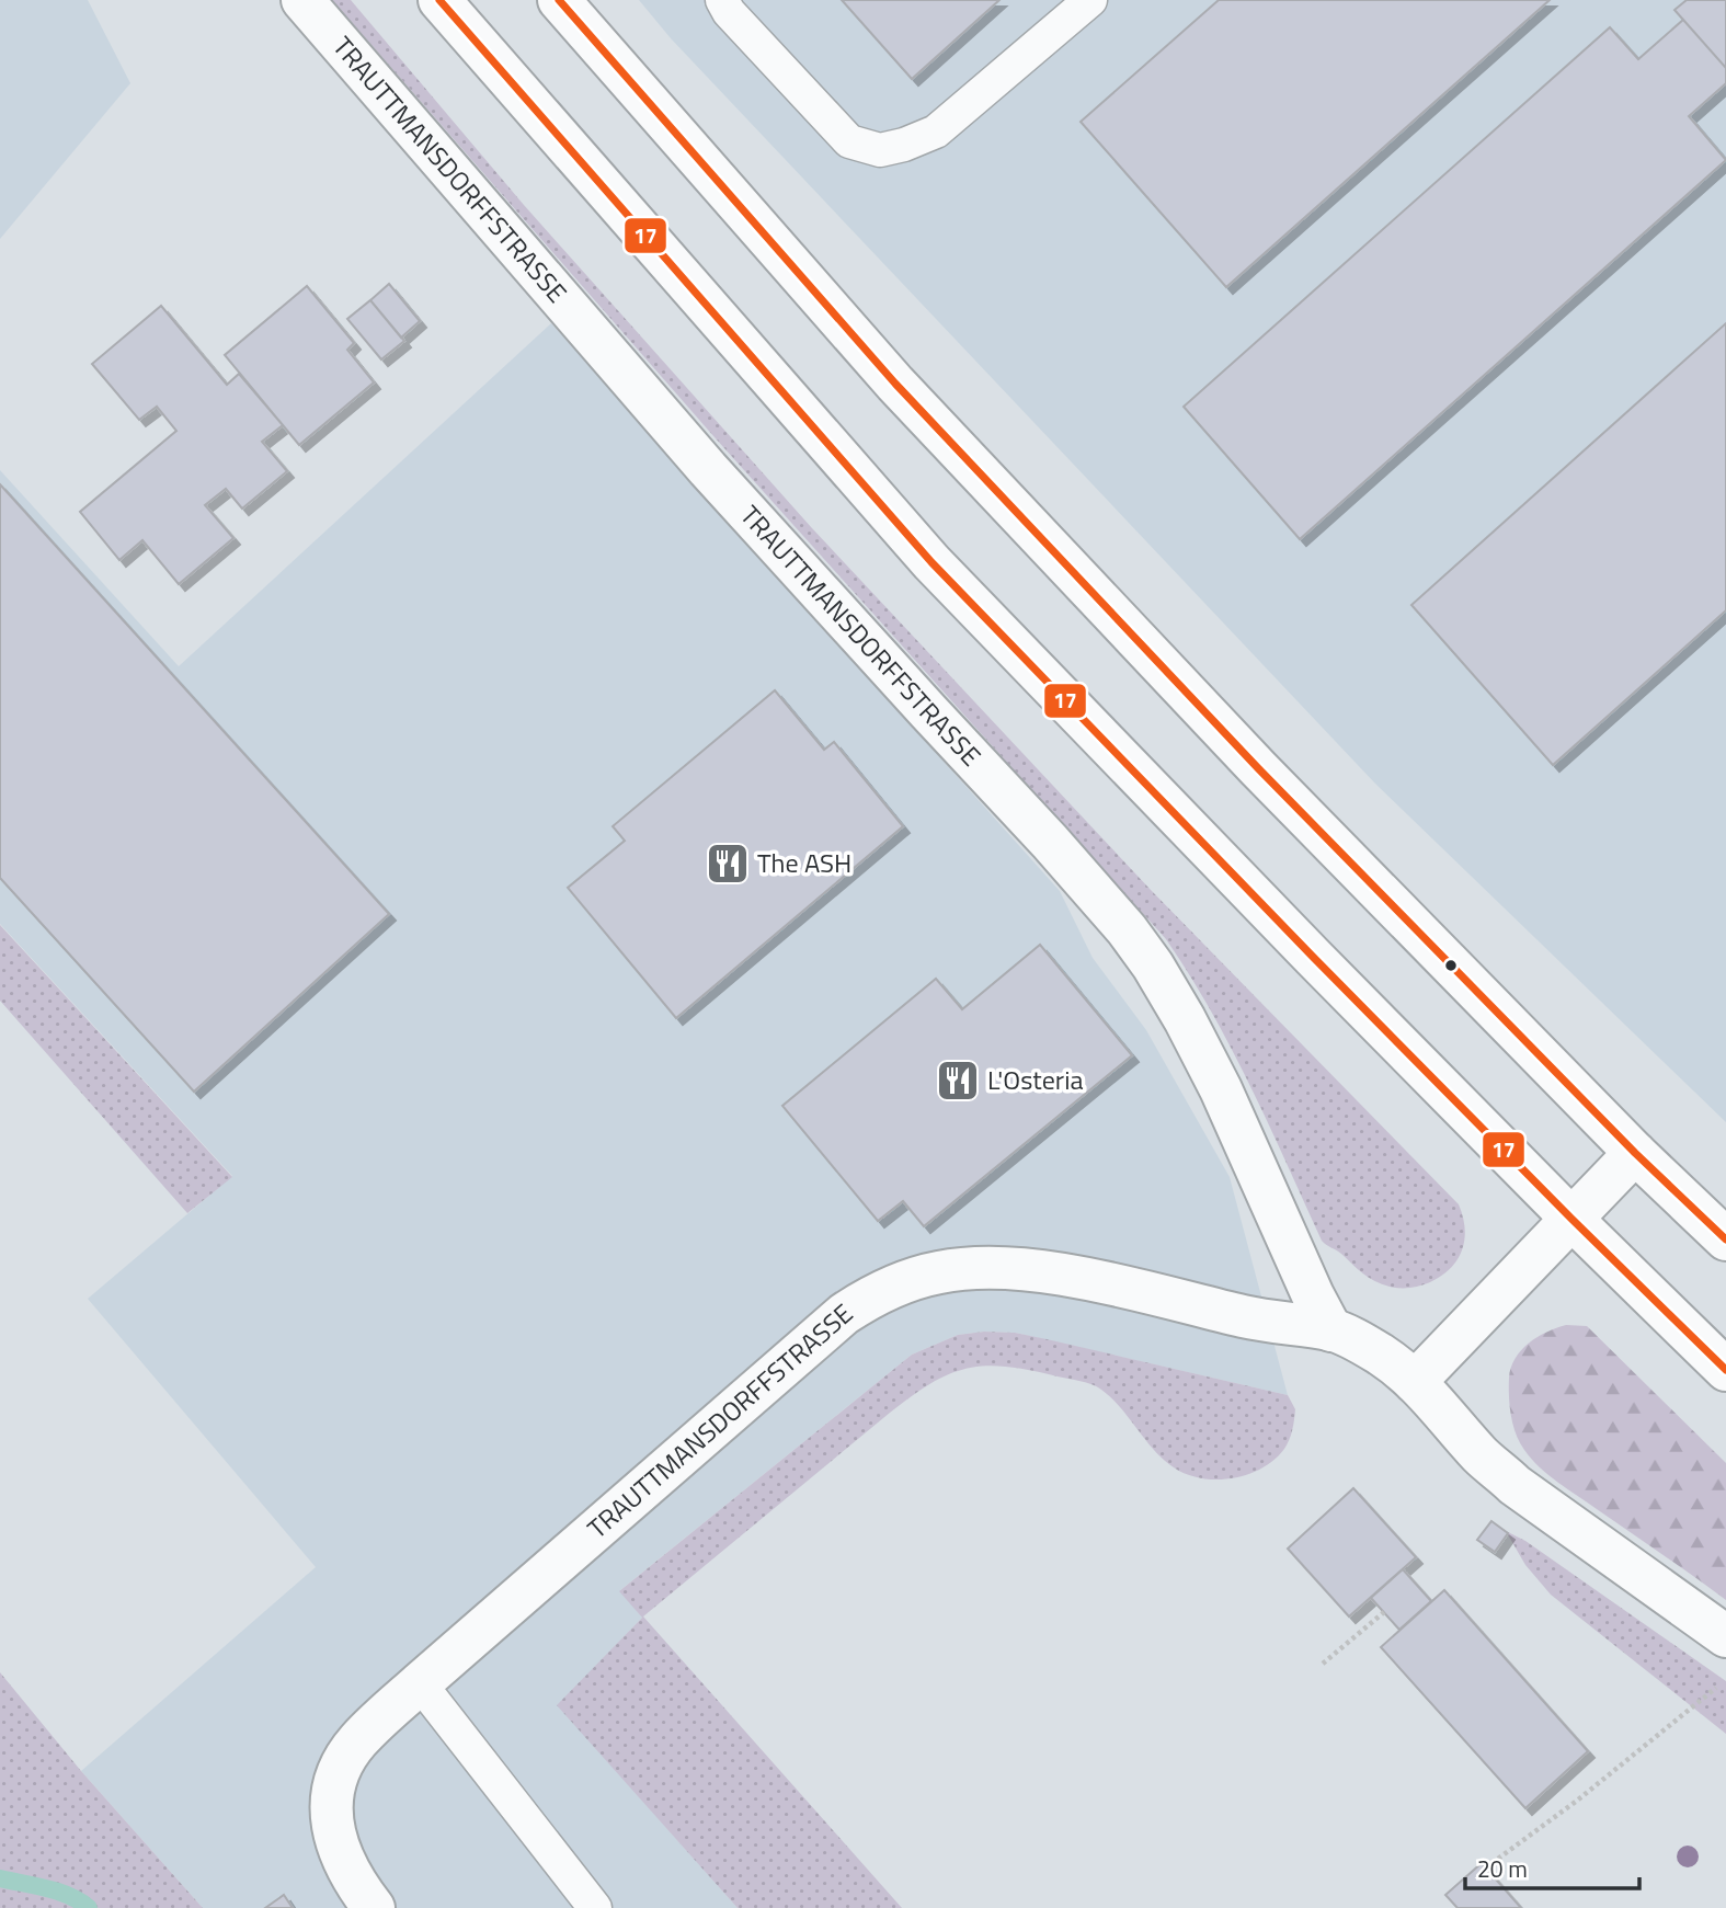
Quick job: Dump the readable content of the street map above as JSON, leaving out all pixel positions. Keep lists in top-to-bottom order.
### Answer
{
  "streets": {
    "street": ["TRAUTTMANSDORFFSTRASSE"]
  },
  "places": {
    "restaurant": ["The ASH", "L'Osteria"]
  },
  "lines": ["transit line 17"],
  "scale_bar": "20 m"
}
